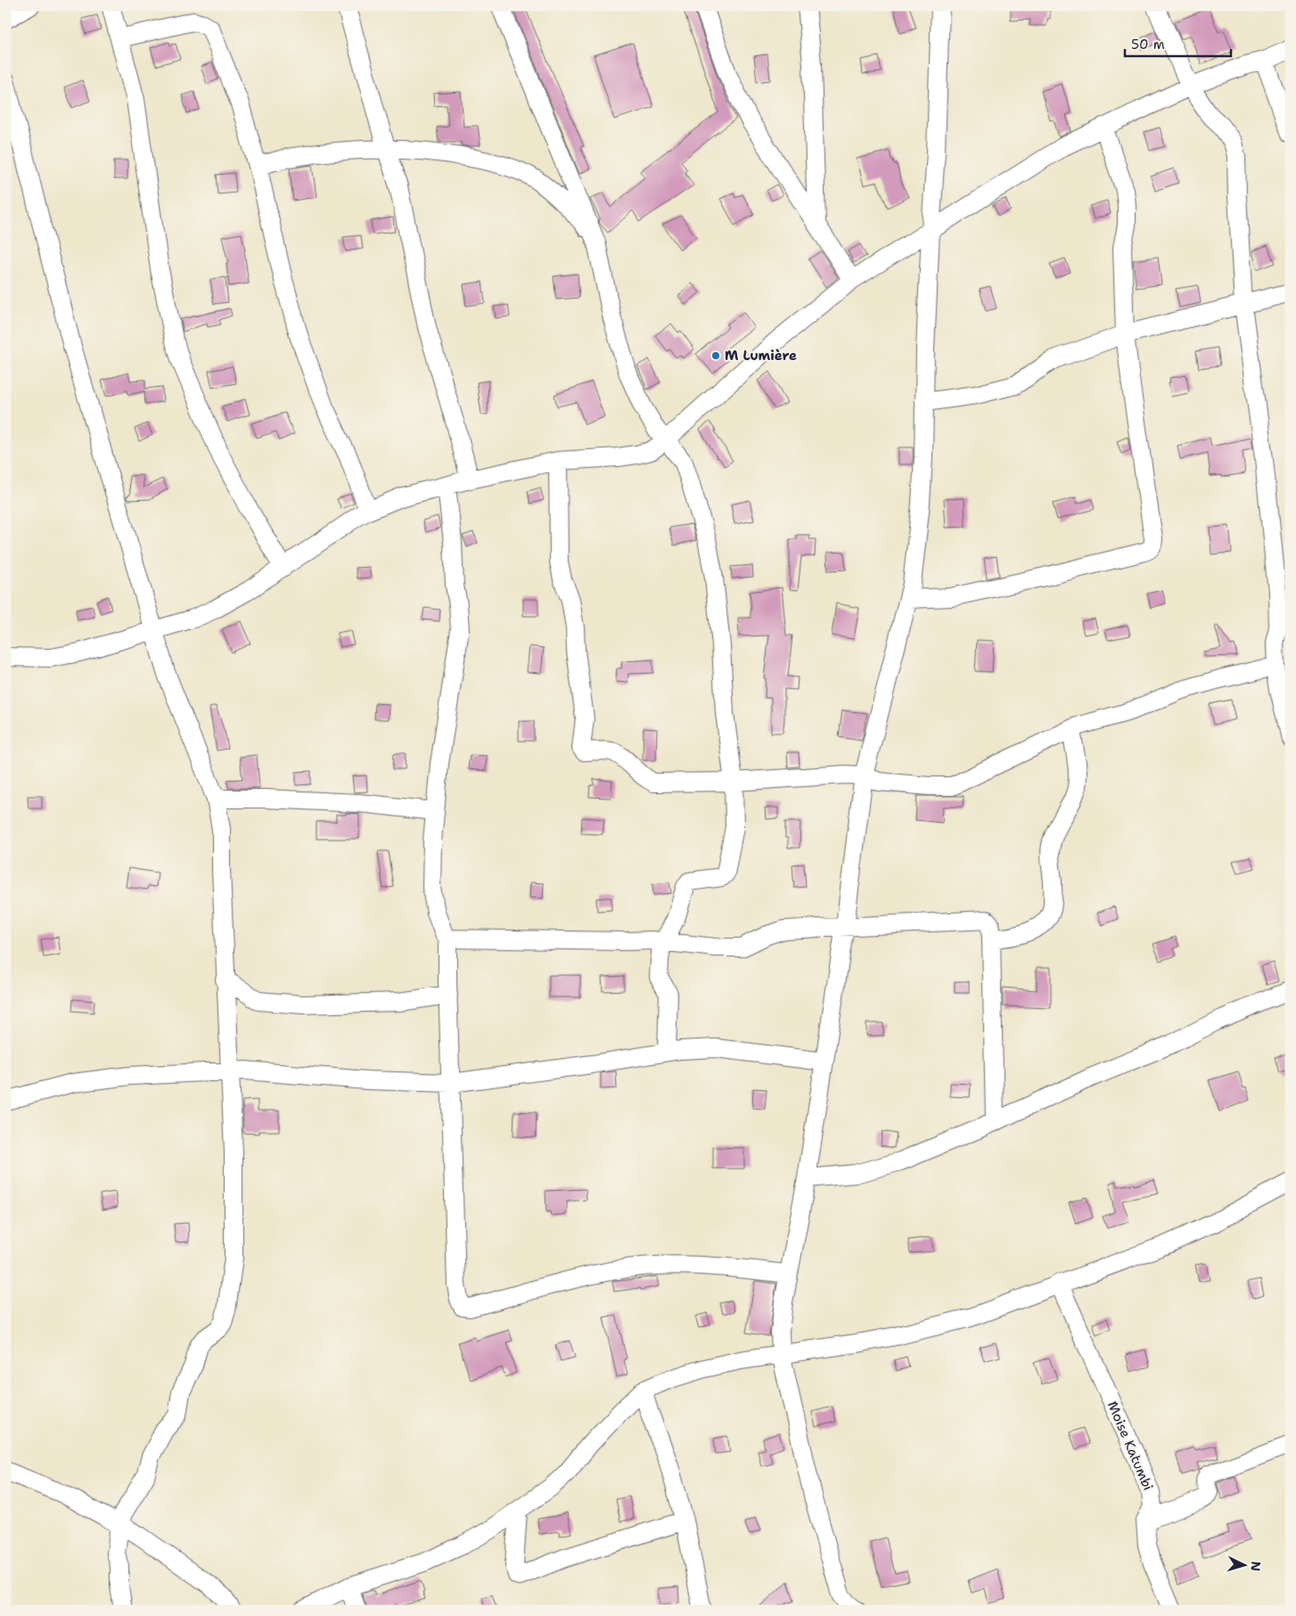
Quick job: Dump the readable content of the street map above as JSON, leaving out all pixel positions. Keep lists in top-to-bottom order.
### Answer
{
  "streets": {
    "street": ["Moise Katumbi"]
  },
  "places": ["M Lumière"],
  "scale_bar": "50 m",
  "north": "right"
}
